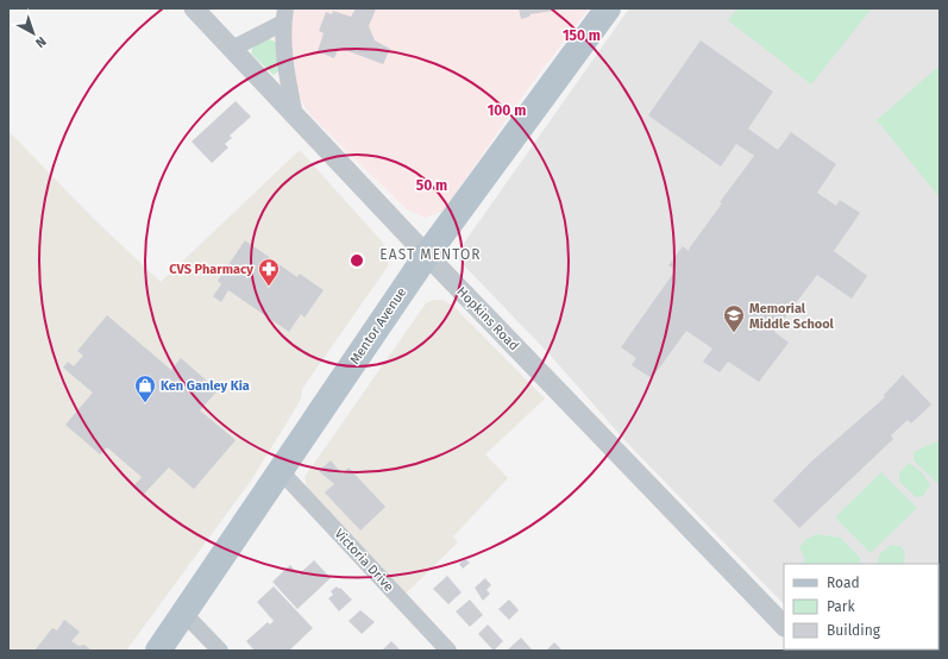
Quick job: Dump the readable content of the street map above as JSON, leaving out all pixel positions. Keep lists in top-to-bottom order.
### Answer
{
  "streets": {
    "main road": ["Mentor Avenue"],
    "street": ["Hopkins Road", "Victoria Drive"]
  },
  "crossings": [
    ["Hopkins Road", "Mentor Avenue"],
    ["Mentor Avenue", "Victoria Drive"]
  ],
  "districts": ["EAST MENTOR"],
  "places": {
    "pharmacy": ["CVS Pharmacy"],
    "school or university": ["Memorial Middle School"],
    "shop": ["Ken Ganley Kia"]
  },
  "legend": ["Road", "Park", "Building"],
  "north": "bottom right",
  "rings": ["150 m", "100 m", "50 m"]
}
